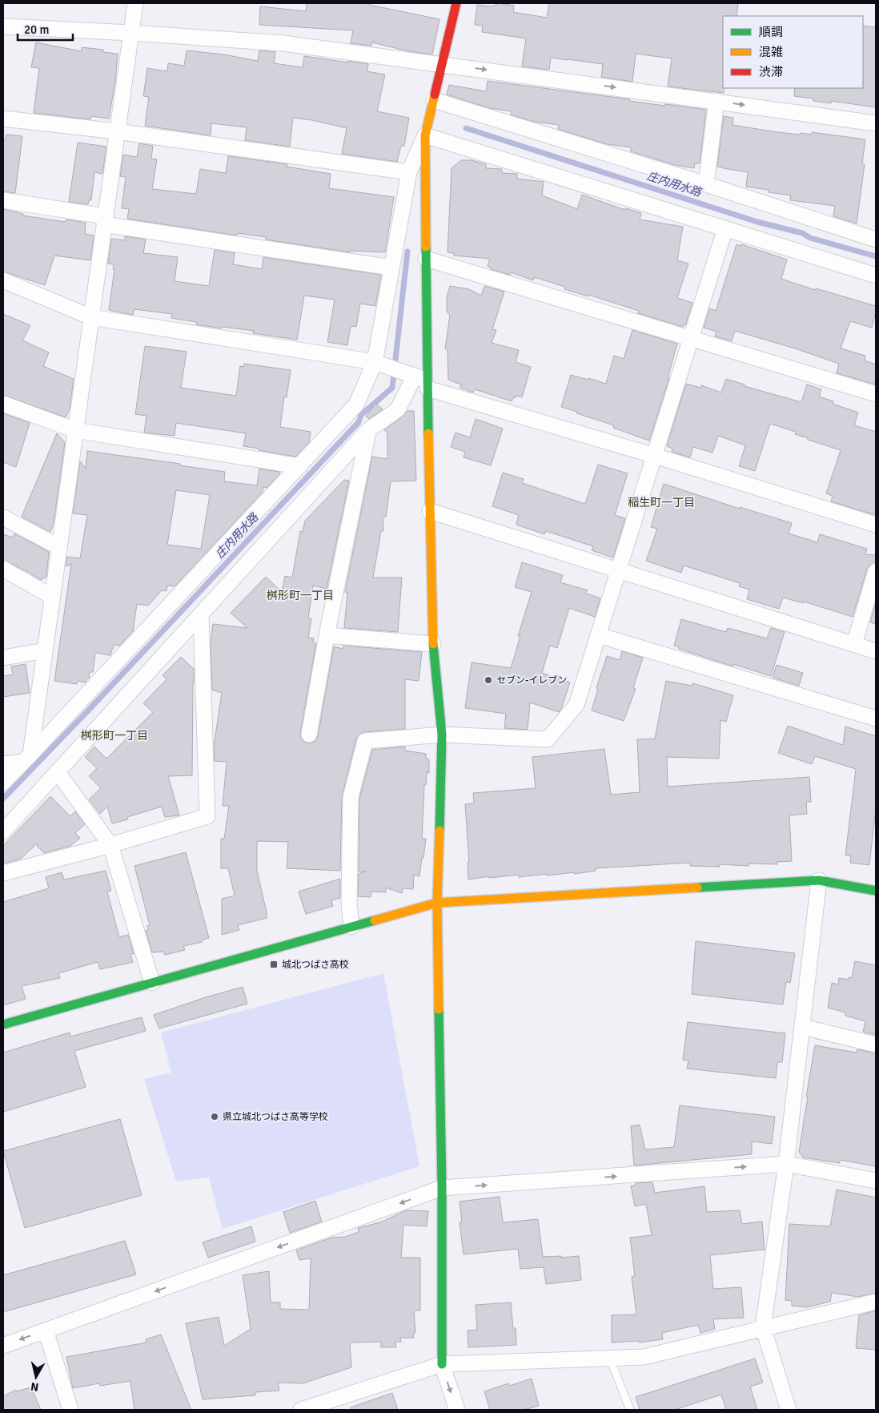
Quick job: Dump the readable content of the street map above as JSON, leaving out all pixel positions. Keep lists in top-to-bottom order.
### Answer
{
  "districts": ["稲生町一丁目", "桝形町一丁目", "桝形町一丁目"],
  "water": ["庄内用水路"],
  "places": {
    "other": ["セブン-イレブン", "県立城北つばさ高等学校"],
    "transit": ["城北つばさ高校"]
  },
  "legend": ["順調", "混雑", "渋滞"],
  "scale_bar": "20 m",
  "north": "bottom"
}
